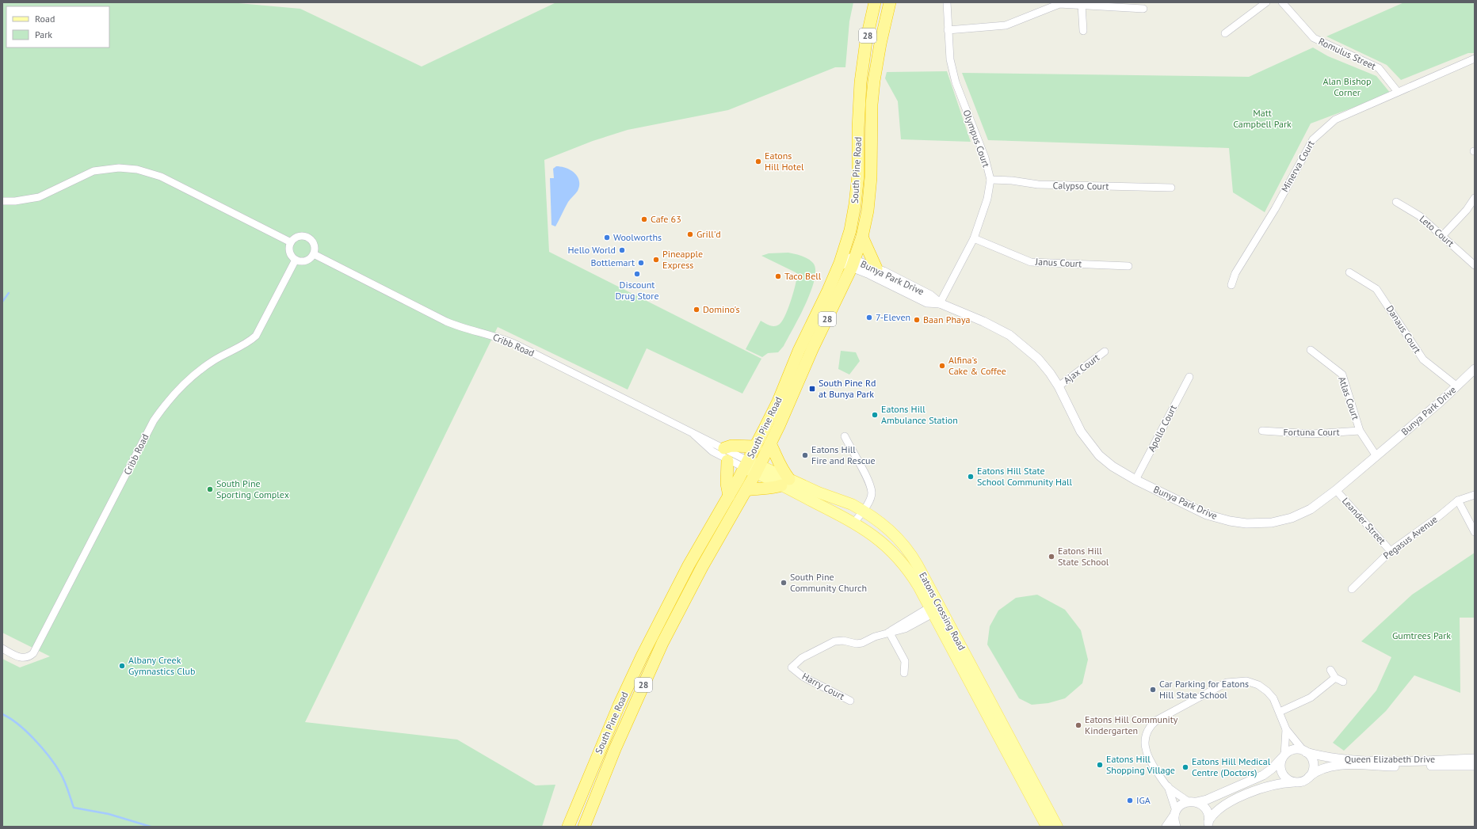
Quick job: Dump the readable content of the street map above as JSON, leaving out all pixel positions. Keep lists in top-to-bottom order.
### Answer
{
  "streets": {
    "highway": ["28", "South Pine Road"],
    "main road": ["Cribb Road", "Eatons Crossing Road"],
    "street": [
      "Romulus Street",
      "Olympus Court",
      "Minerva Court",
      "Calypso Court",
      "Leto Court",
      "Janus Court",
      "Bunya Park Drive",
      "Danaus Court",
      "Ajax Court",
      "Atlas Court",
      "Apollo Court",
      "Fortuna Court",
      "Leander Street",
      "Pegasus Avenue",
      "Harry Court",
      "Queen Elizabeth Drive"
    ]
  },
  "crossings": [
    ["Romulus Street", "Minerva Court"],
    ["Olympus Court", "Calypso Court"],
    ["Olympus Court", "Janus Court"],
    ["Olympus Court", "Bunya Park Drive"],
    ["South Pine Road", "Bunya Park Drive"],
    ["South Pine Road", "Cribb Road"],
    ["South Pine Road", "Eatons Crossing Road"],
    ["Bunya Park Drive", "Danaus Court"],
    ["Bunya Park Drive", "Ajax Court"],
    ["Bunya Park Drive", "Atlas Court"],
    ["Bunya Park Drive", "Apollo Court"],
    ["Bunya Park Drive", "Leander Street"],
    ["Cribb Road", "Eatons Crossing Road"],
    ["Atlas Court", "Fortuna Court"],
    ["Leander Street", "Pegasus Avenue"],
    ["Eatons Crossing Road", "Harry Court"]
  ],
  "parks": ["Alan Bishop Corner", "Matt Campbell Park", "Gumtrees Park"],
  "places": {
    "other": [
      "Eatons Hill Hotel",
      "Cafe 63",
      "Grill'd",
      "Woolworths",
      "Hello World",
      "Pineapple Express",
      "Bottlemart",
      "Discount Drug Store",
      "Taco Bell",
      "Domino's",
      "7-Eleven",
      "Baan Phaya",
      "Alfina's Cake & Coffee",
      "Eatons Hill Ambulance Station",
      "Eatons Hill Fire and Rescue",
      "Eatons Hill State School Community Hall",
      "South Pine Sporting Complex",
      "Eatons Hill State School",
      "South Pine Community Church",
      "Albany Creek Gymnastics Club",
      "Car Parking for Eatons Hill State School",
      "Eatons Hill Community Kindergarten",
      "Eatons Hill Shopping Village",
      "Eatons Hill Medical Centre (Doctors)",
      "IGA"
    ],
    "transit": ["South Pine Rd at Bunya Park"]
  },
  "legend": ["Road", "Park"]
}
